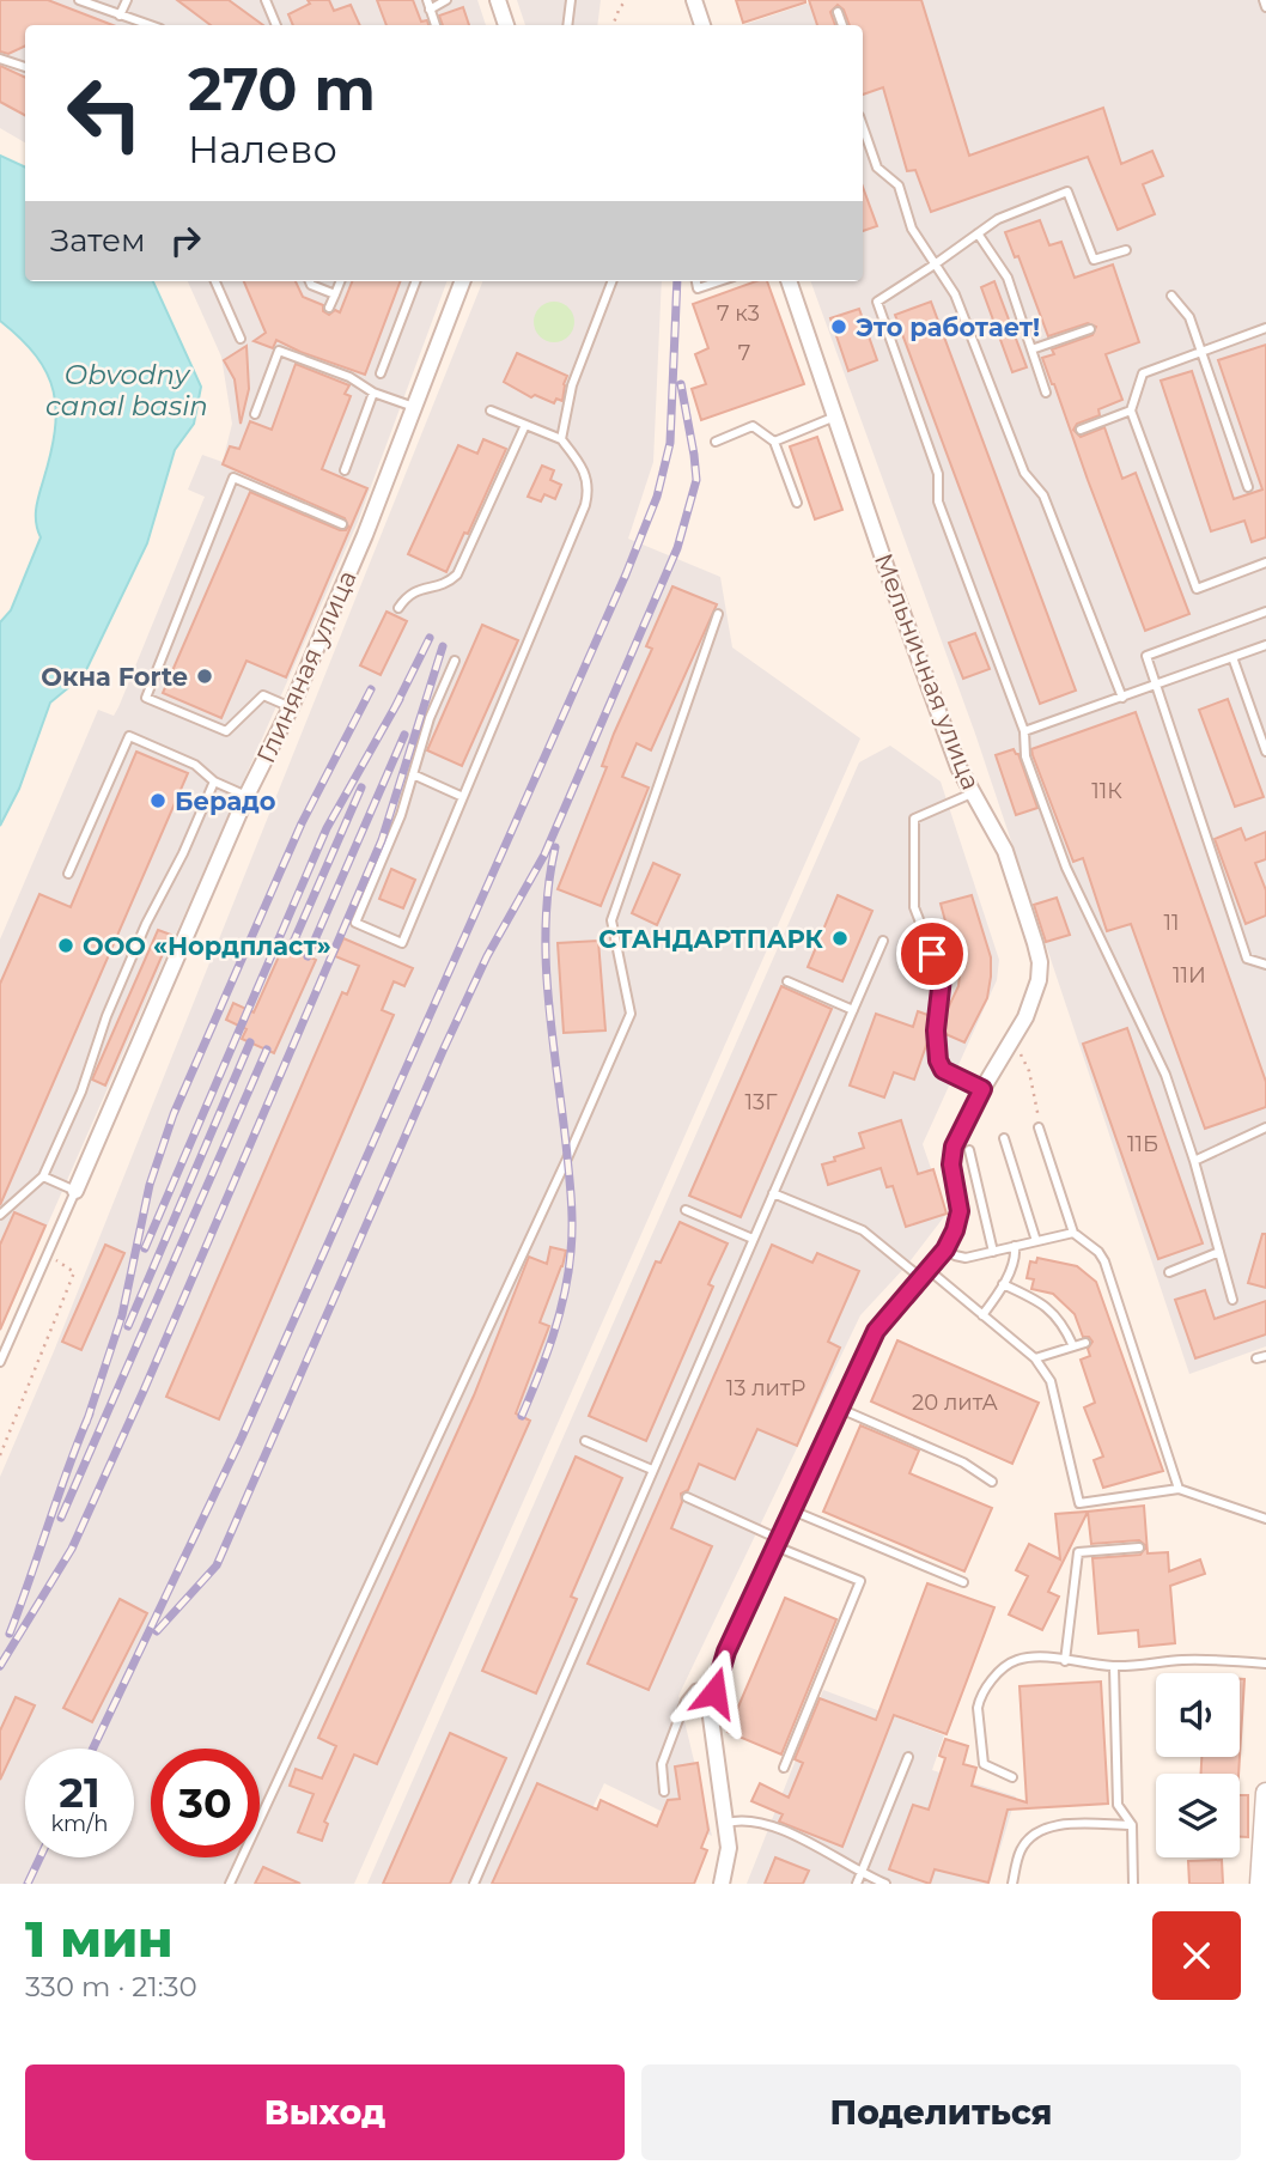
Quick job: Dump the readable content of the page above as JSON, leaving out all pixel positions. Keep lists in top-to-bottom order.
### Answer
{
  "streets": {
    "street": ["Глиняная улица", "Мельничная улица"]
  },
  "water": ["Obvodny canal basin"],
  "places": [
    "Это работает!",
    "Окна Forte",
    "Берадо",
    "СТАНДАРТПАРК",
    "ООО «Нордпласт»"
  ],
  "house_numbers": [
    "7 к3",
    "7",
    "11К",
    "11",
    "11И",
    "13Г",
    "11Б",
    "13 литР",
    "20 литА"
  ],
  "page": {
    "turn": ["270 m", "Налево"],
    "then": "Затем",
    "speed": "21 km/h",
    "limit": "30",
    "heading": ["1 мин", "330 m · 21:30"],
    "buttons": ["Выход", "Поделиться"]
  }
}
